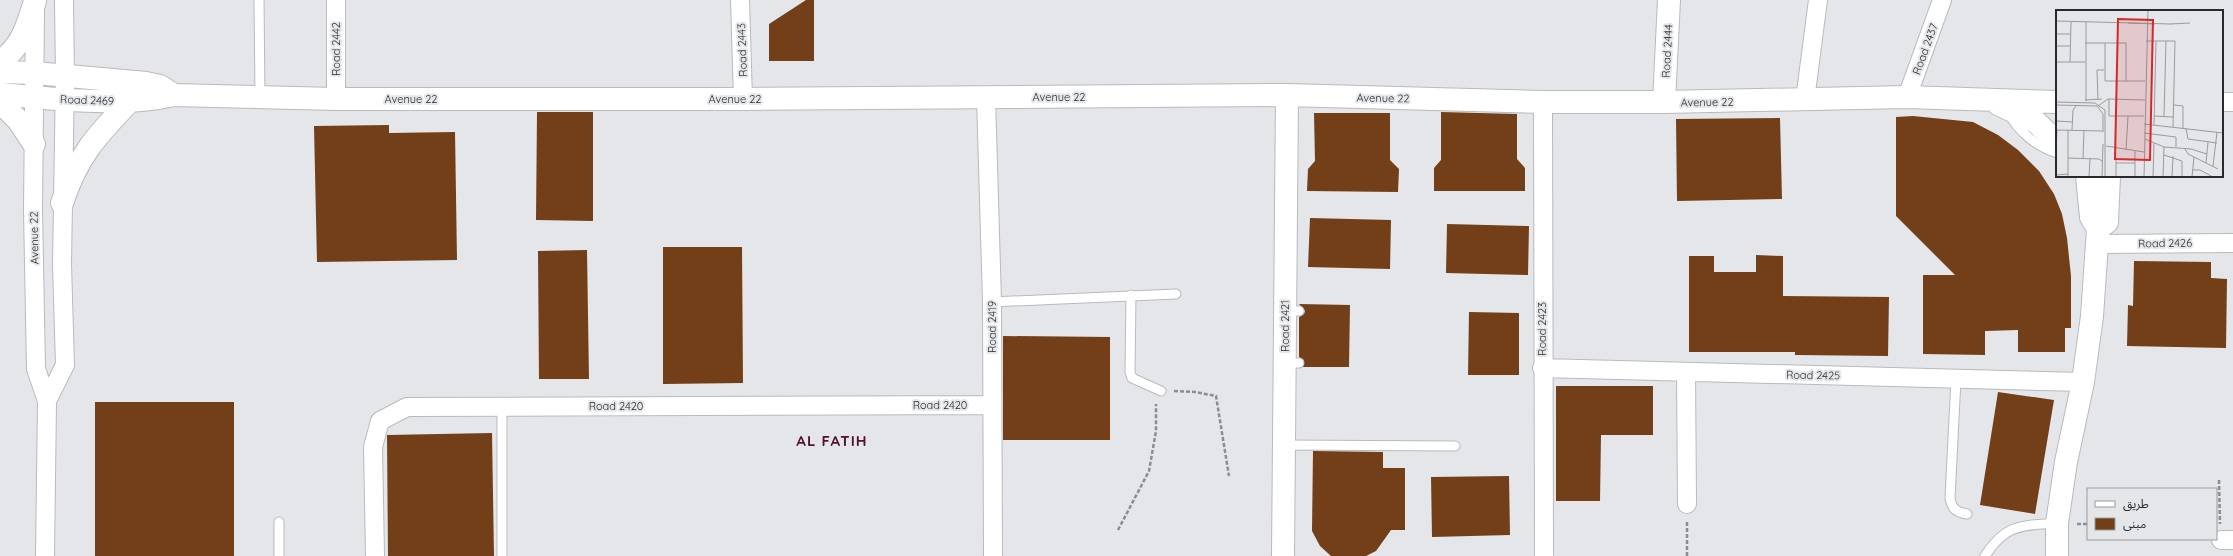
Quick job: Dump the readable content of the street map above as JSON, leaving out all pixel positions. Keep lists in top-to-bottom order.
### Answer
{
  "streets": {
    "street": [
      "Road 2442",
      "Road 2437",
      "Road 2443",
      "Road 2444",
      "Avenue 22",
      "Road 2469",
      "Road 2426",
      "Road 2421",
      "Road 2419",
      "Road 2423",
      "Road 2425",
      "Road 2420"
    ]
  },
  "crossings": [
    ["Road 2442", "Avenue 22"],
    ["Road 2437", "Avenue 22"],
    ["Road 2443", "Avenue 22"],
    ["Road 2444", "Avenue 22"],
    ["Avenue 22", "Road 2469"],
    ["Avenue 22", "Road 2421"],
    ["Avenue 22", "Road 2419"],
    ["Avenue 22", "Road 2423"],
    ["Road 2419", "Road 2420"],
    ["Road 2423", "Road 2425"]
  ],
  "districts": ["AL FATIH"],
  "legend": ["طريق", "مبنى"]
}
